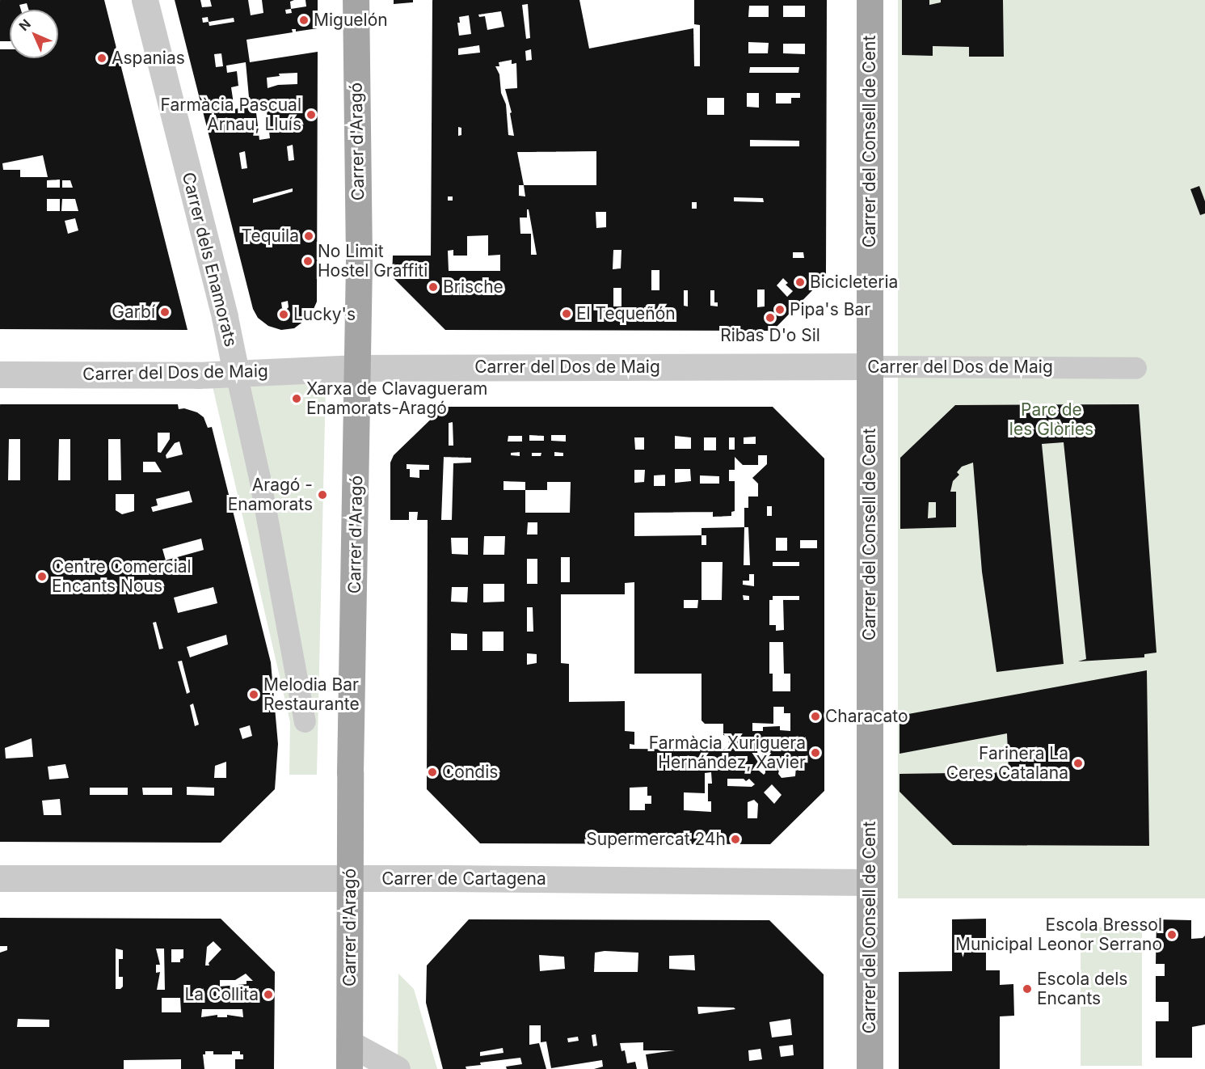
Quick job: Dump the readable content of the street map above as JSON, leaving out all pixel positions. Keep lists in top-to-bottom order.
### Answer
{
  "streets": {
    "main road": ["Carrer d'Aragó", "Carrer del Consell de Cent"],
    "street": ["Carrer dels Enamorats", "Carrer del Dos de Maig", "Carrer de Cartagena"]
  },
  "crossings": [
    ["Carrer d'Aragó", "Carrer del Dos de Maig"],
    ["Carrer d'Aragó", "Carrer de Cartagena"],
    ["Carrer del Consell de Cent", "Carrer del Dos de Maig"],
    ["Carrer del Consell de Cent", "Carrer de Cartagena"],
    ["Carrer dels Enamorats", "Carrer del Dos de Maig"]
  ],
  "parks": ["Parc de les Glòries"],
  "places": [
    "Miguelón",
    "Aspanias",
    "Farmàcia Pascual Arnau, Lluís",
    "Tequila",
    "No Limit Hostel Graffiti",
    "Bicicleteria",
    "Brische",
    "Pipa's Bar",
    "Garbí",
    "El Tequeñón",
    "Lucky's",
    "Ribas D'o Sil",
    "Xarxa de Clavagueram Enamorats-Aragó",
    "Aragó - Enamorats",
    "Centre Comercial Encants Nous",
    "Melodia Bar Restaurante",
    "Characato",
    "Farmàcia Xuriguera Hernández, Xavier",
    "Farinera La Ceres Catalana",
    "Condis",
    "Supermercat 24h",
    "Escola Bressol Municipal Leonor Serrano",
    "Escola dels Encants",
    "La Collita"
  ],
  "north": "top left"
}
